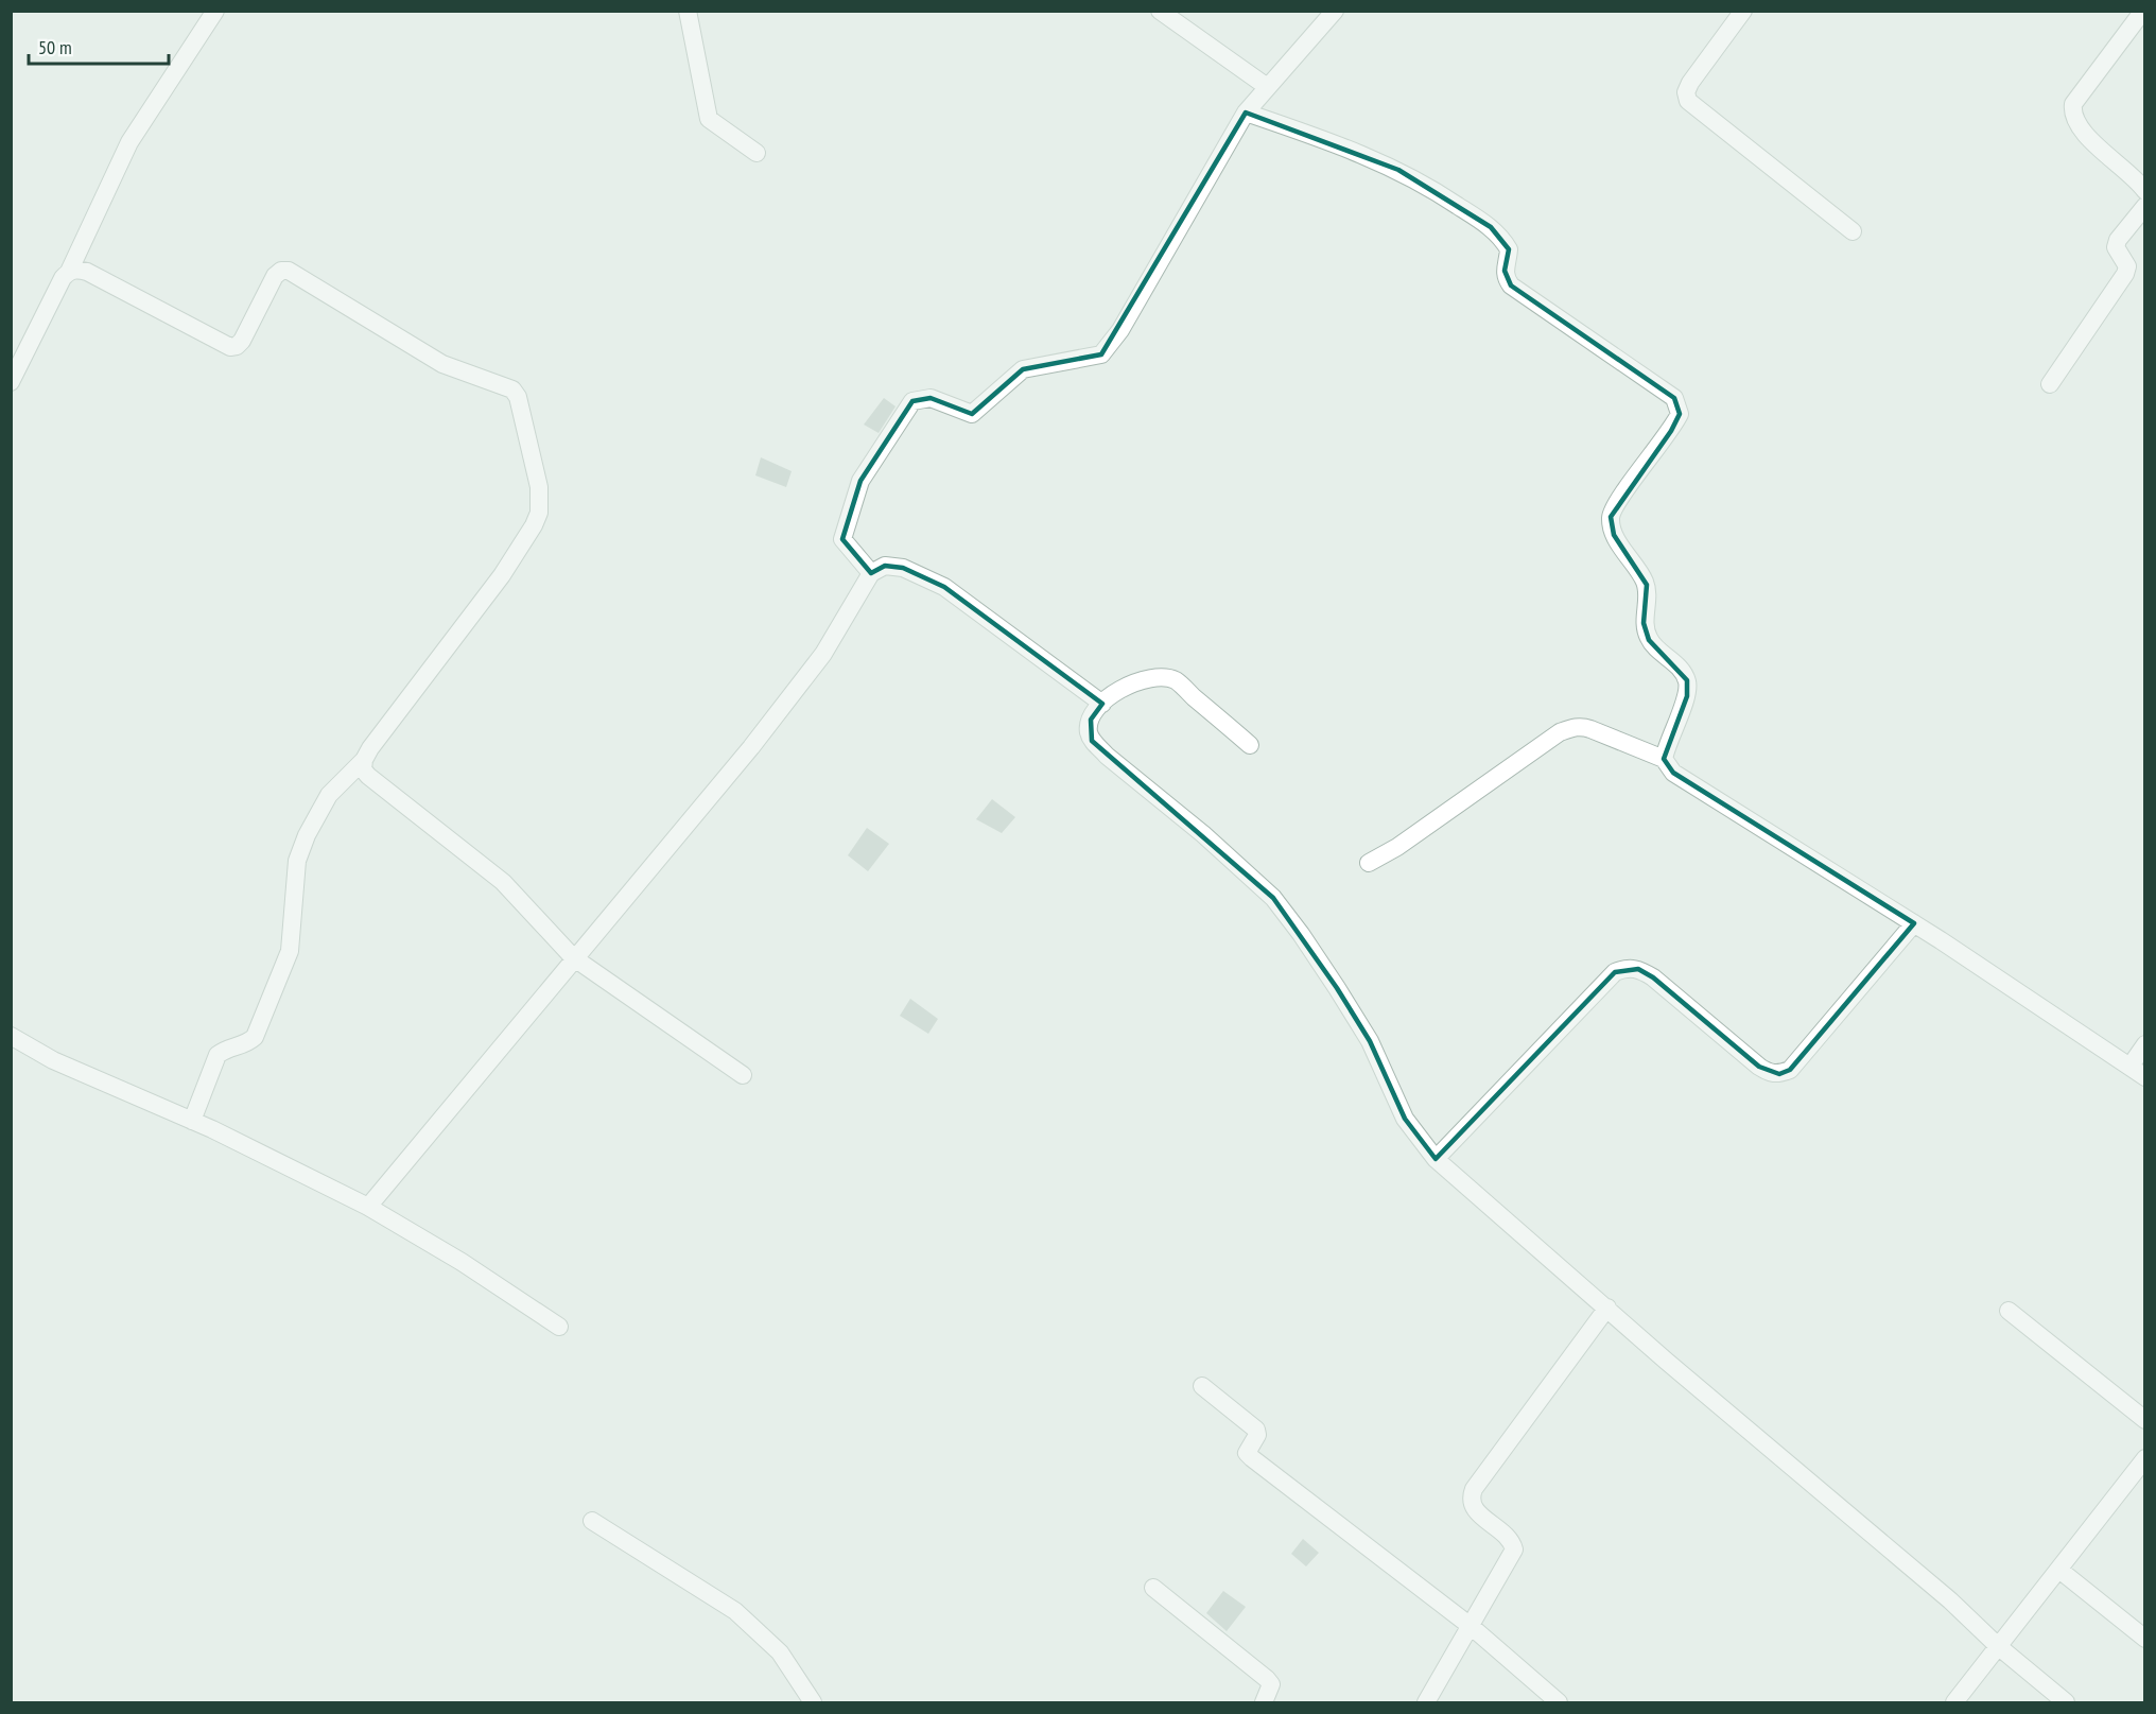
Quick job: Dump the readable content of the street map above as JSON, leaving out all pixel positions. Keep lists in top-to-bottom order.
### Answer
{
  "scale_bar": "50 m"
}
